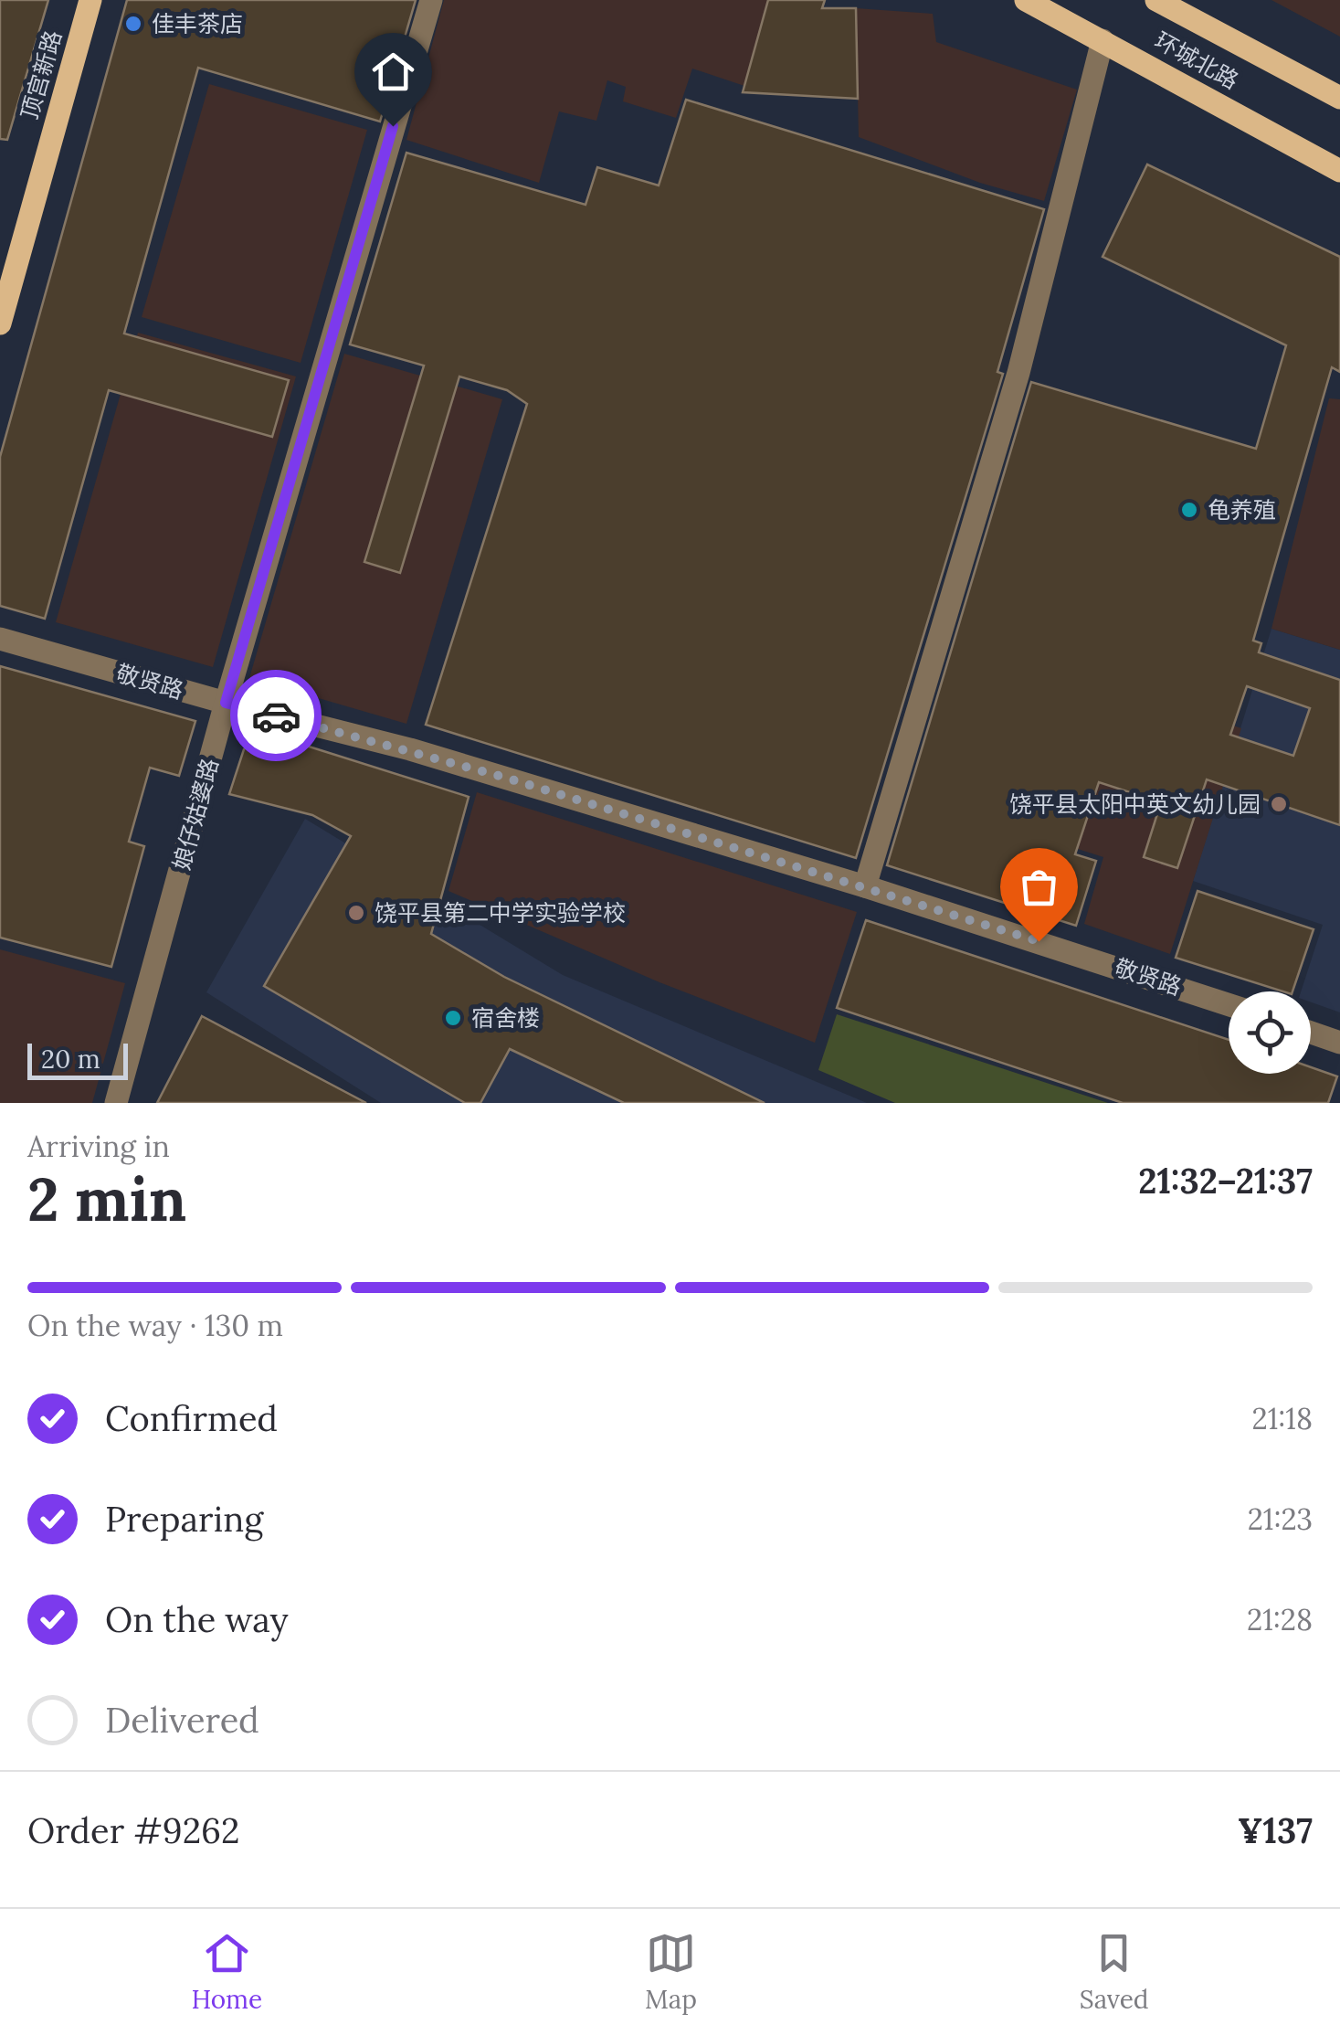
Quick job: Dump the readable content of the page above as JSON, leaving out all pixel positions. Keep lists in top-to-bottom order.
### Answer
{
  "streets": {
    "main road": ["环城北路", "顶宫新路"],
    "street": ["敬贤路", "娘仔姑婆路"]
  },
  "crossings": [
    ["敬贤路", "娘仔姑婆路"]
  ],
  "places": [
    "佳丰茶店",
    "龟养殖",
    "饶平县太阳中英文幼儿园",
    "饶平县第二中学实验学校",
    "宿舍楼"
  ],
  "scale_bar": "20 m",
  "page": {
    "scale": "20 m",
    "heading": ["2 min", "Arriving in", "21:32–21:37"],
    "panel": ["Order #9262", "¥137"],
    "bar": "On the way · 130 m",
    "list": [
      ["Confirmed", "21:18"],
      ["Preparing", "21:23"],
      ["On the way", "21:28"],
      "Delivered"
    ],
    "tabs": ["Home", "Map", "Saved"]
  }
}
